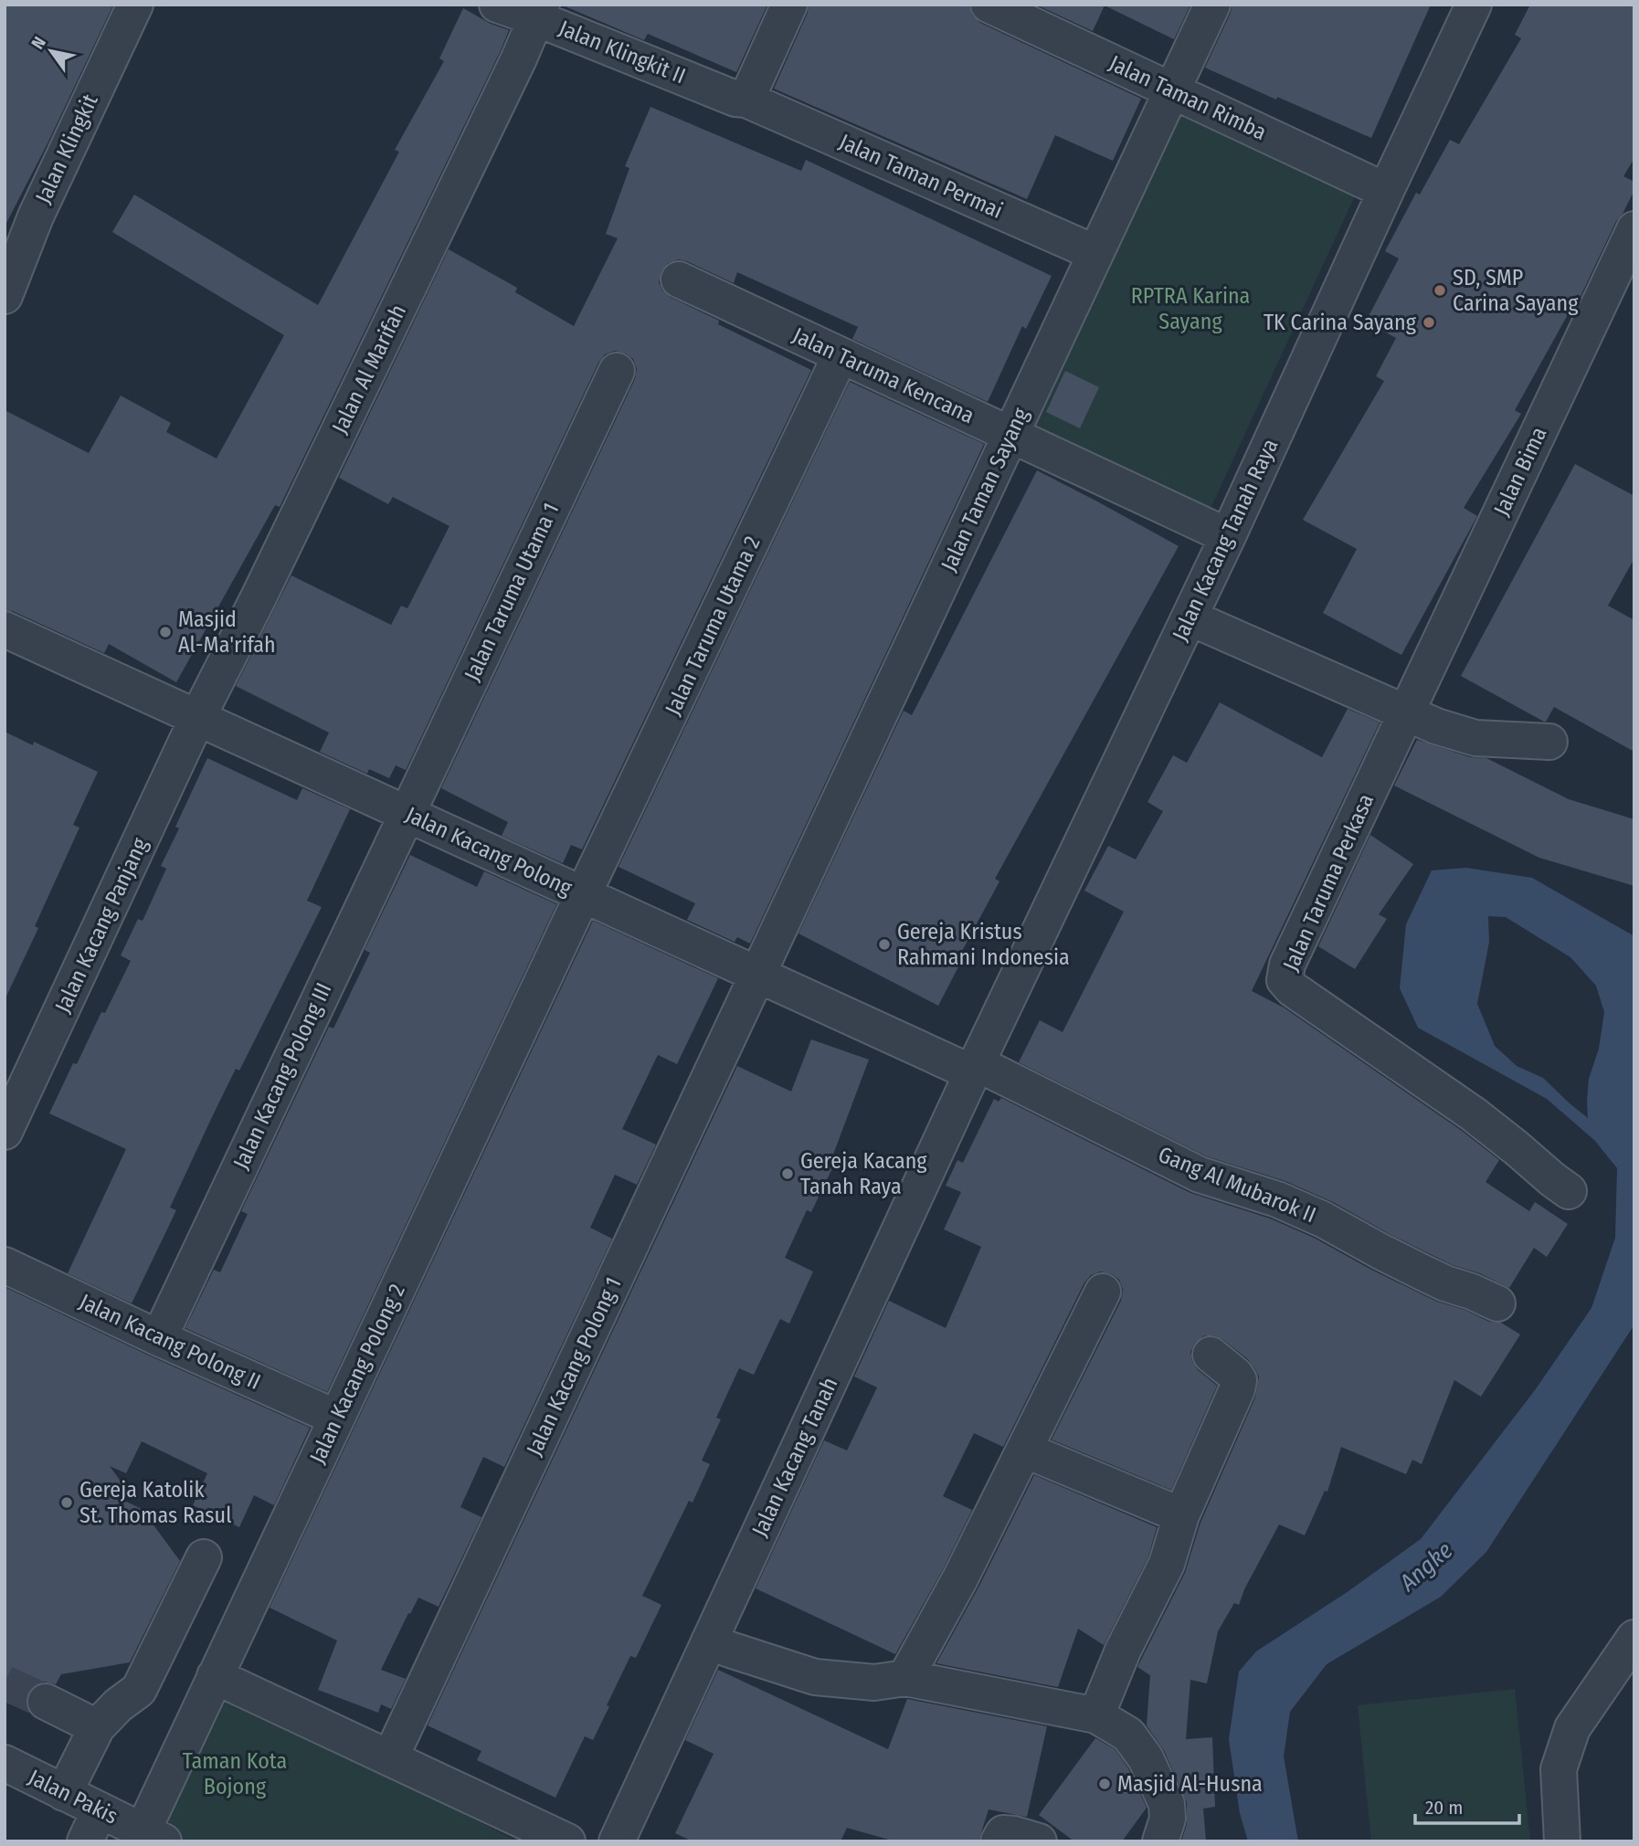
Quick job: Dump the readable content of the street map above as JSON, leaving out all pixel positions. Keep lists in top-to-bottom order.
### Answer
{
  "streets": {
    "street": [
      "Jalan Klingkit II",
      "Jalan Taman Rimba",
      "Jalan Klingkit",
      "Jalan Taman Permai",
      "Jalan Al Marifah",
      "Jalan Taruma Kencana",
      "Jalan Bima",
      "Jalan Taman Sayang",
      "Jalan Kacang Tanah Raya",
      "Jalan Taruma Utama 1",
      "Jalan Taruma Utama 2",
      "Jalan Kacang Polong",
      "Jalan Taruma Perkasa",
      "Jalan Kacang Panjang",
      "Jalan Kacang Polong III",
      "Gang Al Mubarok II",
      "Jalan Kacang Polong II",
      "Jalan Kacang Polong 1",
      "Jalan Kacang Polong 2",
      "Jalan Kacang Tanah",
      "Jalan Pakis"
    ]
  },
  "crossings": [
    ["Jalan Klingkit II", "Jalan Taman Permai"],
    ["Jalan Klingkit II", "Jalan Al Marifah"],
    ["Jalan Taman Rimba", "Jalan Taman Sayang"],
    ["Jalan Taman Rimba", "Jalan Kacang Tanah Raya"],
    ["Jalan Taman Permai", "Jalan Taman Sayang"],
    ["Jalan Al Marifah", "Jalan Kacang Polong"],
    ["Jalan Al Marifah", "Jalan Kacang Panjang"],
    ["Jalan Taruma Kencana", "Jalan Taman Sayang"],
    ["Jalan Taruma Kencana", "Jalan Kacang Tanah Raya"],
    ["Jalan Taruma Kencana", "Jalan Taruma Utama 2"],
    ["Jalan Bima", "Jalan Taruma Perkasa"],
    ["Jalan Taman Sayang", "Jalan Kacang Polong"],
    ["Jalan Taman Sayang", "Jalan Kacang Polong 1"],
    ["Jalan Kacang Tanah Raya", "Jalan Kacang Polong"],
    ["Jalan Kacang Tanah Raya", "Gang Al Mubarok II"],
    ["Jalan Kacang Tanah Raya", "Jalan Kacang Tanah"],
    ["Jalan Taruma Utama 1", "Jalan Kacang Polong"],
    ["Jalan Taruma Utama 1", "Jalan Kacang Polong III"],
    ["Jalan Taruma Utama 2", "Jalan Kacang Polong"],
    ["Jalan Taruma Utama 2", "Jalan Kacang Polong 2"],
    ["Jalan Kacang Polong", "Jalan Kacang Panjang"],
    ["Jalan Kacang Polong", "Jalan Kacang Polong III"],
    ["Jalan Kacang Polong", "Gang Al Mubarok II"],
    ["Jalan Kacang Polong", "Jalan Kacang Polong 1"],
    ["Jalan Kacang Polong", "Jalan Kacang Polong 2"],
    ["Jalan Kacang Polong", "Jalan Kacang Tanah"],
    ["Jalan Kacang Polong III", "Jalan Kacang Polong II"],
    ["Gang Al Mubarok II", "Jalan Kacang Tanah"],
    ["Jalan Kacang Polong II", "Jalan Kacang Polong 2"],
    ["Jalan Kacang Polong 2", "Jalan Pakis"]
  ],
  "water": ["Angke"],
  "parks": ["RPTRA Karina Sayang", "Taman Kota Bojong"],
  "places": [
    "SD, SMP Carina Sayang",
    "TK Carina Sayang",
    "Masjid Al-Ma'rifah",
    "Gereja Kristus Rahmani Indonesia",
    "Gereja Kacang Tanah Raya",
    "Gereja Katolik St. Thomas Rasul",
    "Masjid Al-Husna"
  ],
  "scale_bar": "20 m",
  "north": "top left"
}
